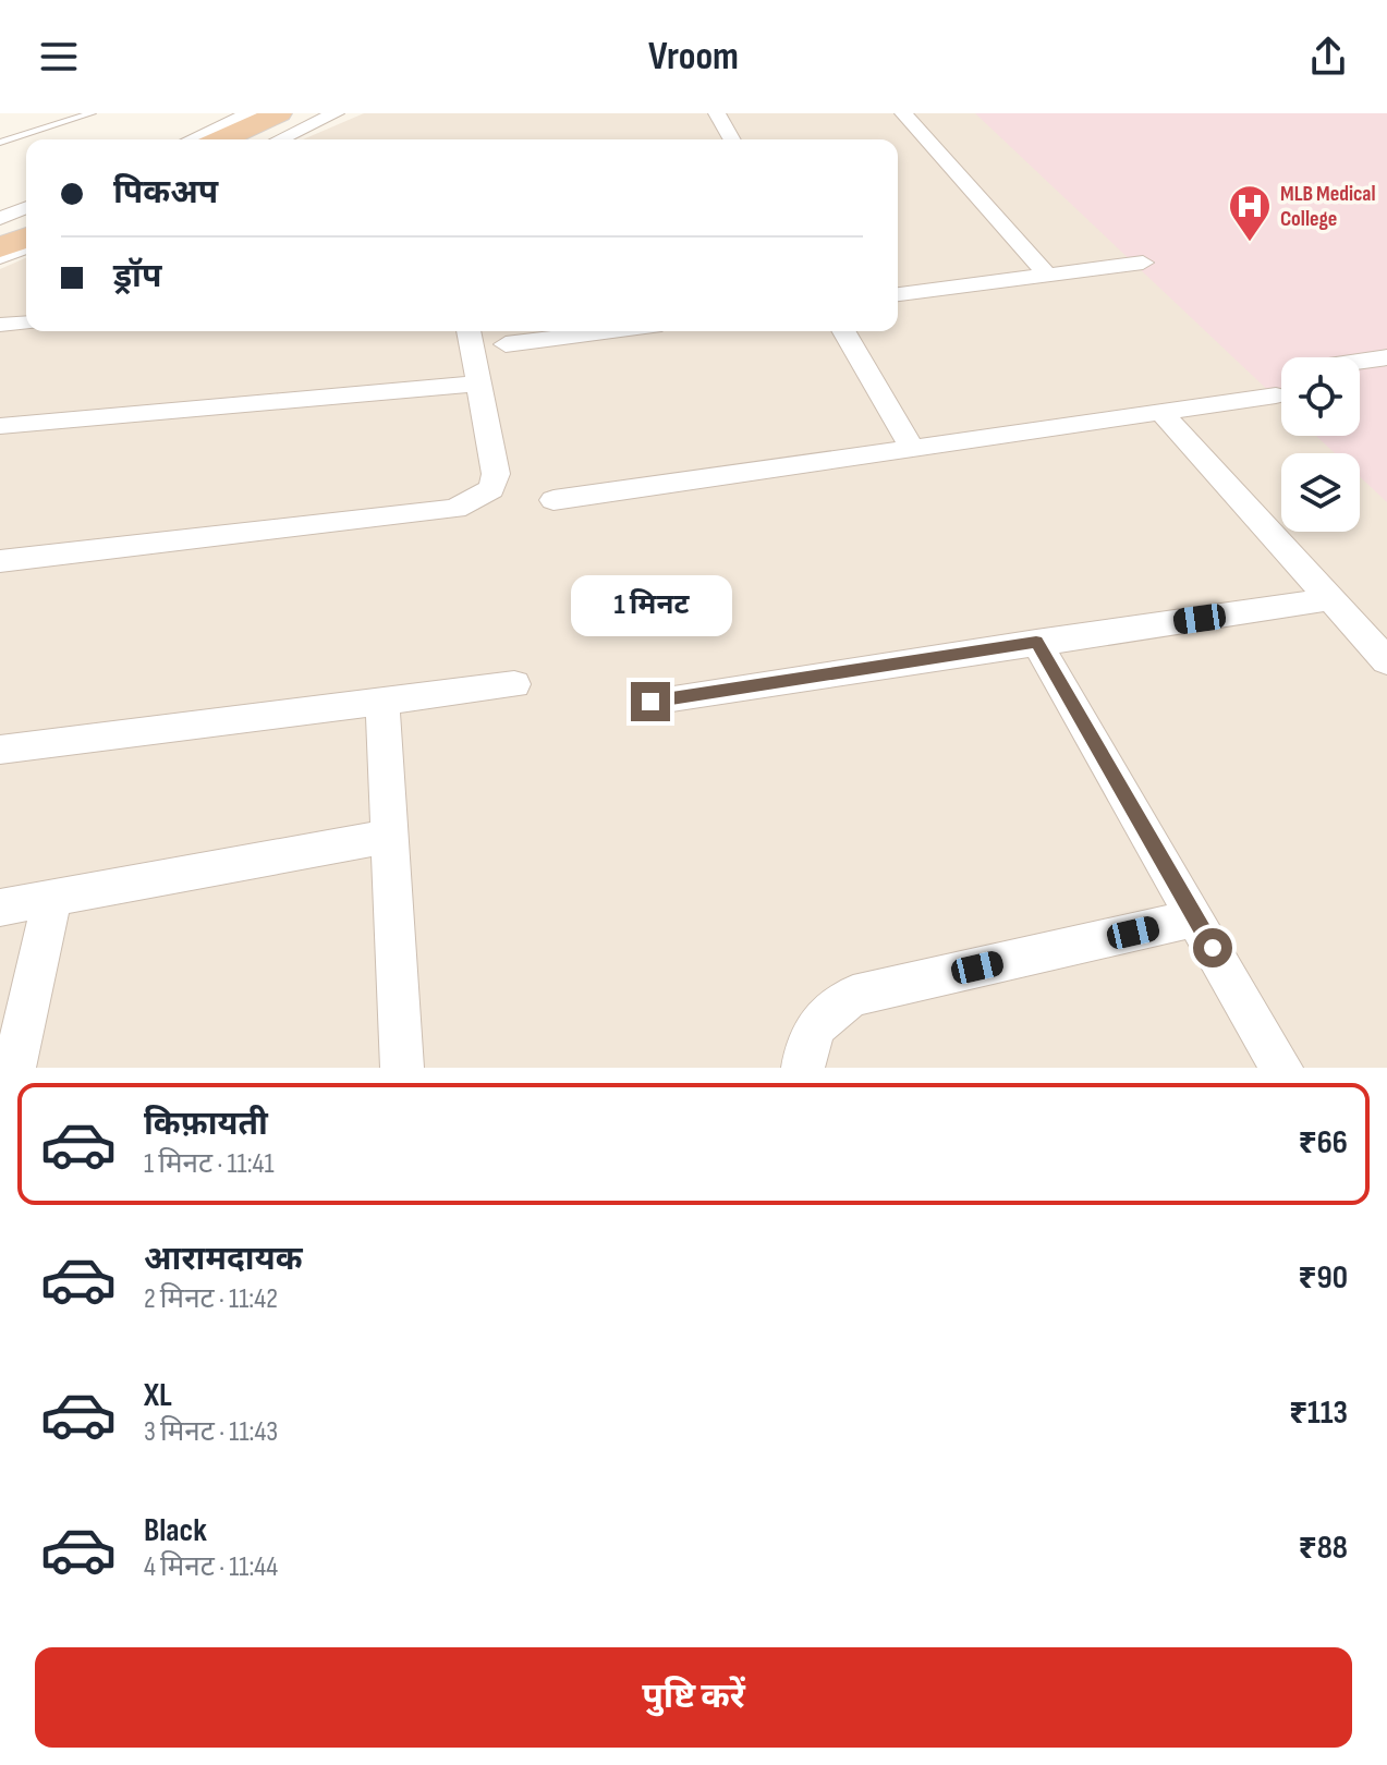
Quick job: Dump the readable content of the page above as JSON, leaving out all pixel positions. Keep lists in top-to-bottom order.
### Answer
{
  "places": {
    "hospital": ["MLB Medical College"]
  },
  "page": {
    "header": "Vroom",
    "banner": ["पिकअप", "ड्रॉप"],
    "bubble": "1 मिनट",
    "list": [
      {
        "name": "किफ़ायती",
        "note": "1 मिनट · 11:41",
        "value": "₹66"
      },
      {
        "name": "आरामदायक",
        "note": "2 मिनट · 11:42",
        "value": "₹90"
      },
      {
        "name": "XL",
        "note": "3 मिनट · 11:43",
        "value": "₹113"
      },
      {
        "name": "Black",
        "note": "4 मिनट · 11:44",
        "value": "₹88"
      }
    ],
    "buttons": "पुष्टि करें"
  }
}
